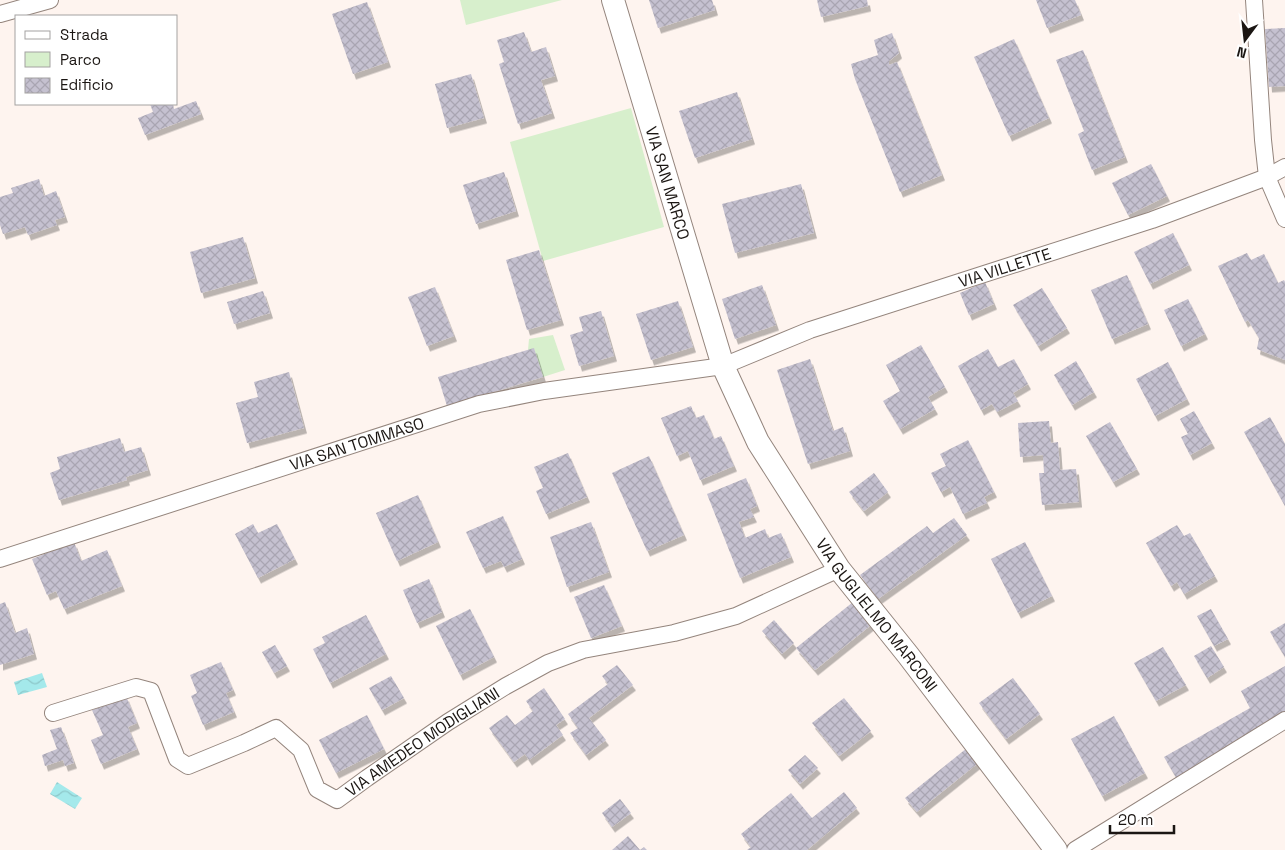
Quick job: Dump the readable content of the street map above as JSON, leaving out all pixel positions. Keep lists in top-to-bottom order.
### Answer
{
  "streets": {
    "street": [
      "VIA SAN MARCO",
      "VIA VILLETTE",
      "VIA SAN TOMMASO",
      "VIA GUGLIELMO MARCONI",
      "VIA AMEDEO MODIGLIANI"
    ]
  },
  "crossings": [
    ["VIA SAN MARCO", "VIA VILLETTE"],
    ["VIA SAN MARCO", "VIA SAN TOMMASO"],
    ["VIA SAN MARCO", "VIA GUGLIELMO MARCONI"],
    ["VIA VILLETTE", "VIA SAN TOMMASO"],
    ["VIA VILLETTE", "VIA GUGLIELMO MARCONI"],
    ["VIA SAN TOMMASO", "VIA GUGLIELMO MARCONI"],
    ["VIA GUGLIELMO MARCONI", "VIA AMEDEO MODIGLIANI"]
  ],
  "legend": ["Strada", "Parco", "Edificio"],
  "scale_bar": "20 m",
  "north": "bottom"
}
